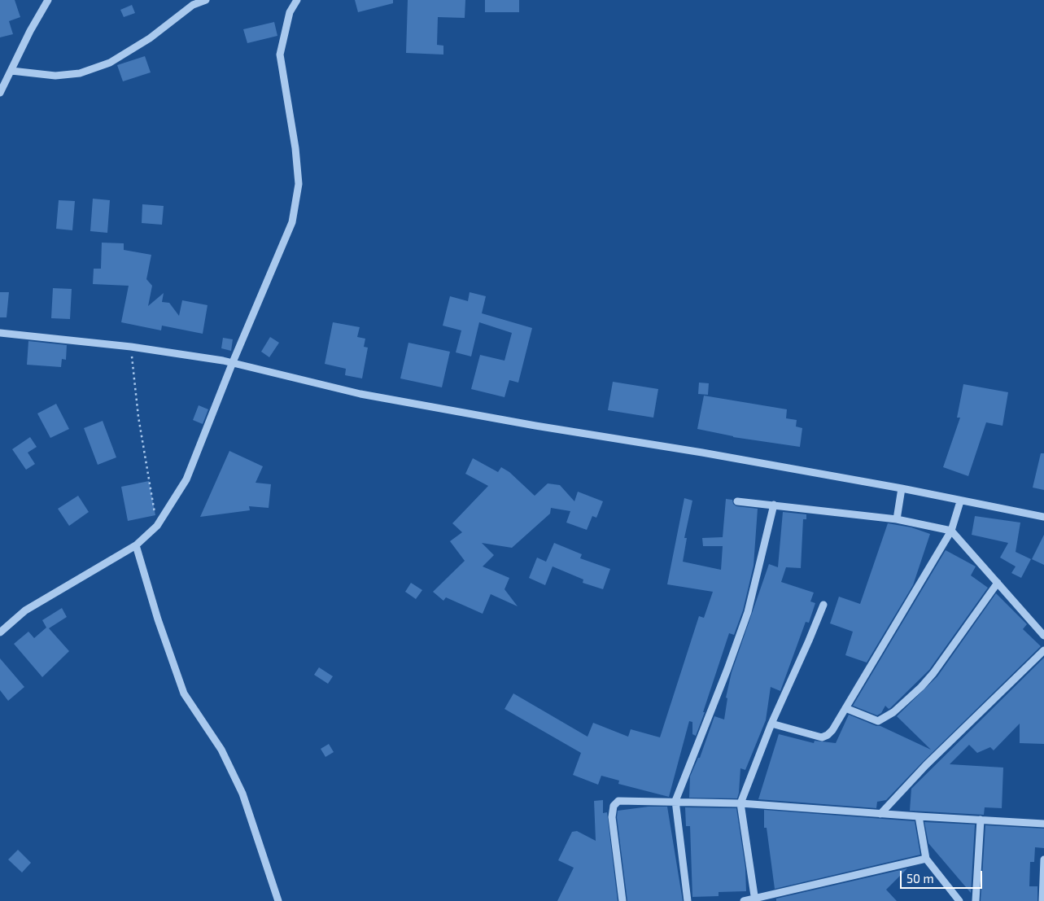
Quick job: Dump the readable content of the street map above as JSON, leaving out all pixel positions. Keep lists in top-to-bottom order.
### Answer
{
  "scale_bar": "50 m"
}
